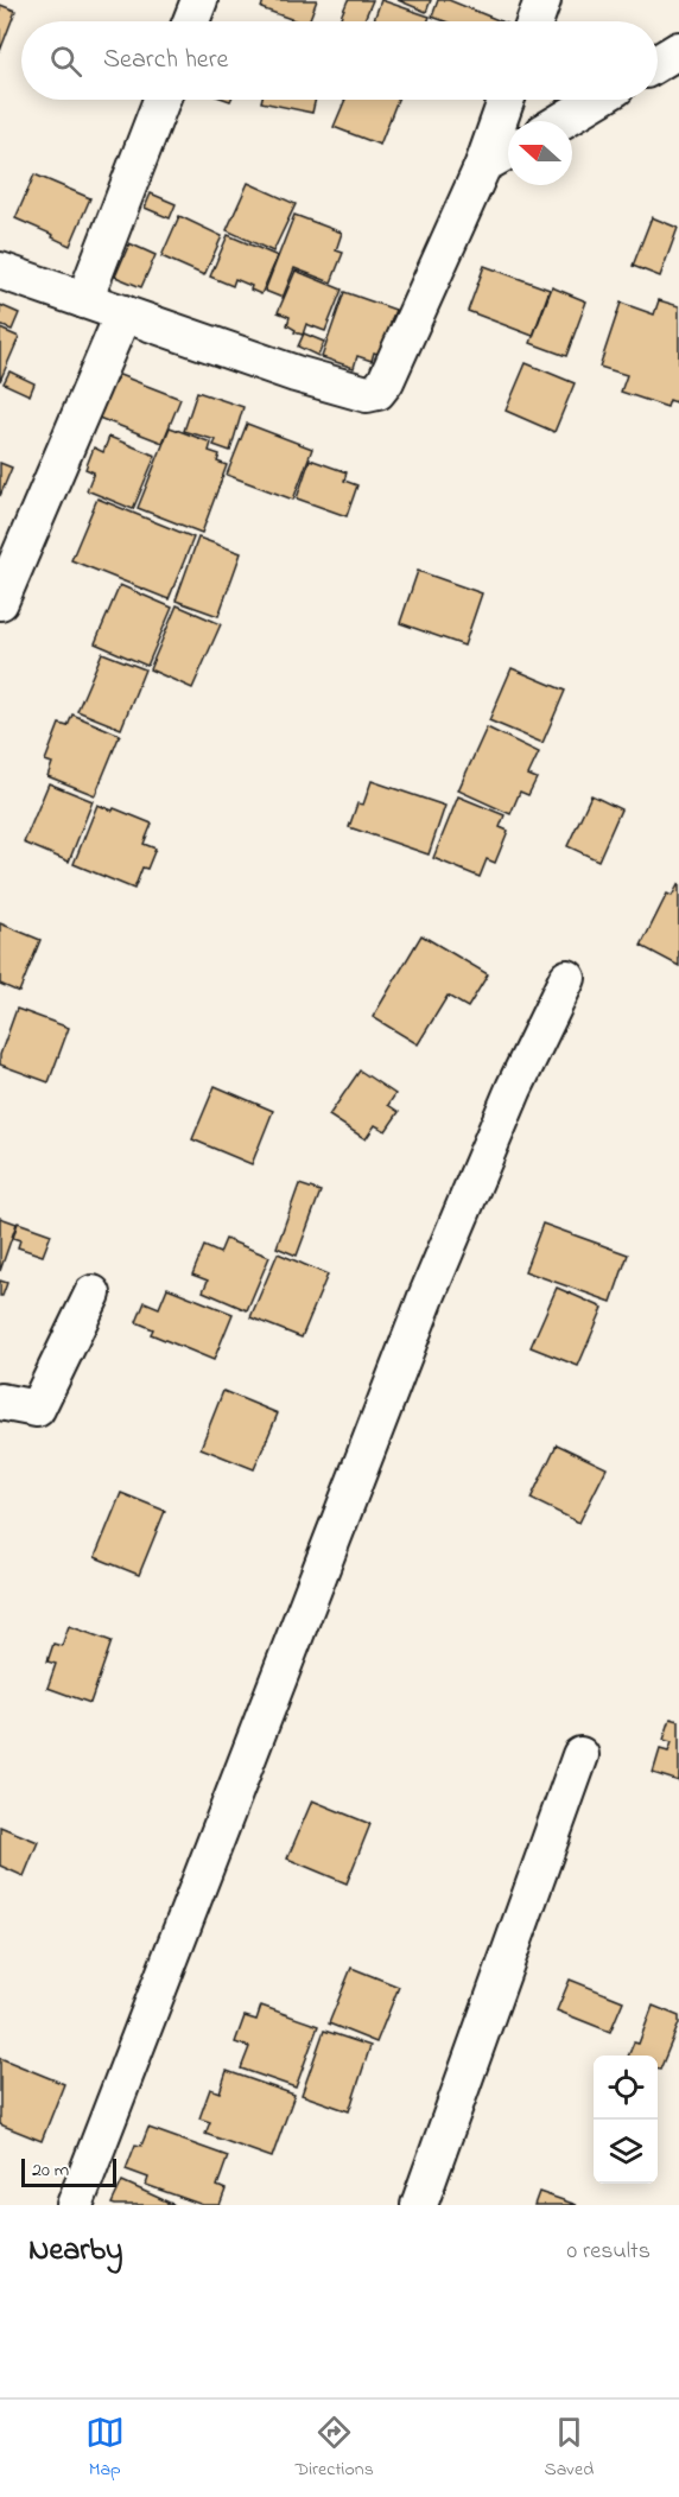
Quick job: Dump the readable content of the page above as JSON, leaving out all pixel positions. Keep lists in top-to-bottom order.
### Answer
{
  "scale_bar": "20 m",
  "north": "left",
  "page": {
    "search": "Search here",
    "scale": "20 m",
    "heading": ["Nearby", "0 results"],
    "nav": ["Map", "Directions", "Saved"]
  }
}
